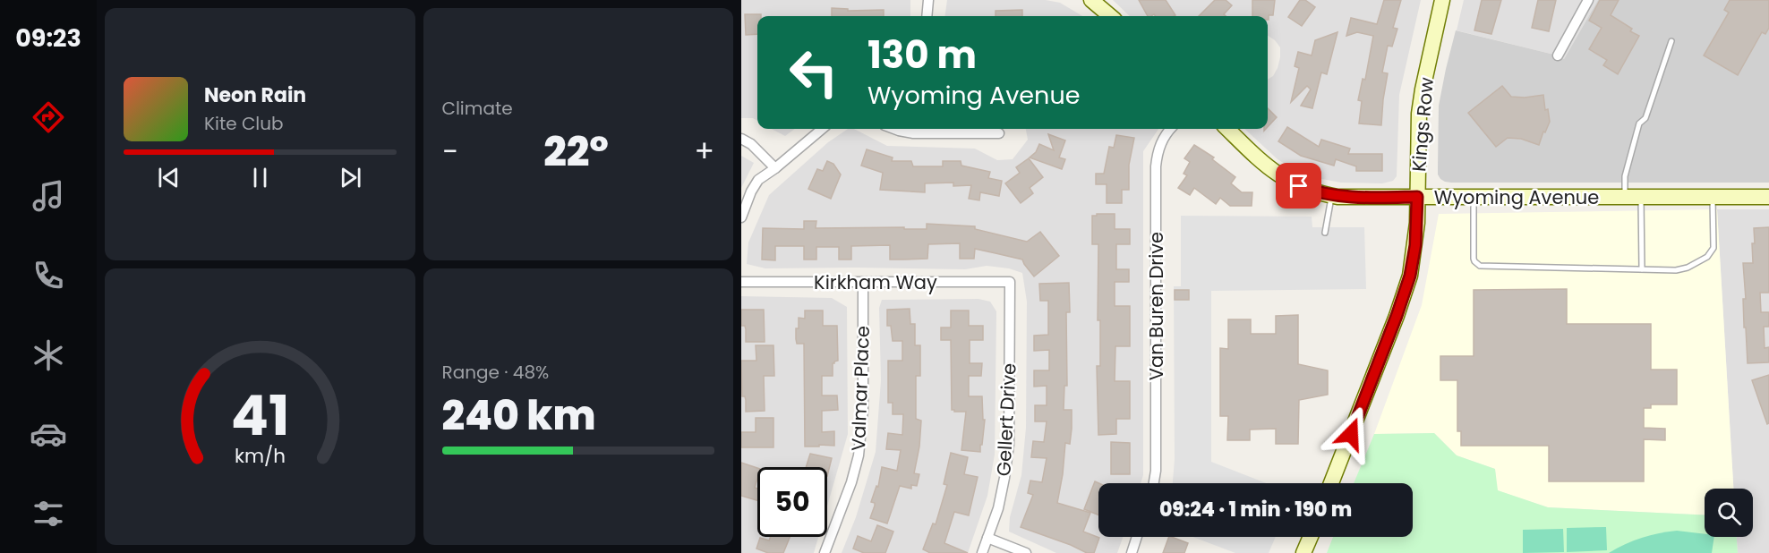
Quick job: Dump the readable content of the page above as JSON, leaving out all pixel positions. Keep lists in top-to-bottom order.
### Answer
{
  "streets": {
    "street": [
      "Kings Row",
      "Wyoming Avenue",
      "Kirkham Way",
      "Van Buren Drive",
      "Valmar Place",
      "Gellert Drive"
    ]
  },
  "crossings": [
    ["Kings Row", "Wyoming Avenue"],
    ["Kirkham Way", "Valmar Place"],
    ["Kirkham Way", "Gellert Drive"]
  ],
  "page": {
    "tabs": "09:23",
    "tile": [
      "Climate",
      ["Range · 48%", "240 km"]
    ],
    "turn": ["130 m", "Wyoming Avenue"],
    "song": ["Neon Rain", "Kite Club"],
    "heat": ["−", "22°", "+"],
    "limit": "50",
    "trip": "09:24 · 1 min · 190 m",
    "gauge": ["41", "km/h"]
  }
}
